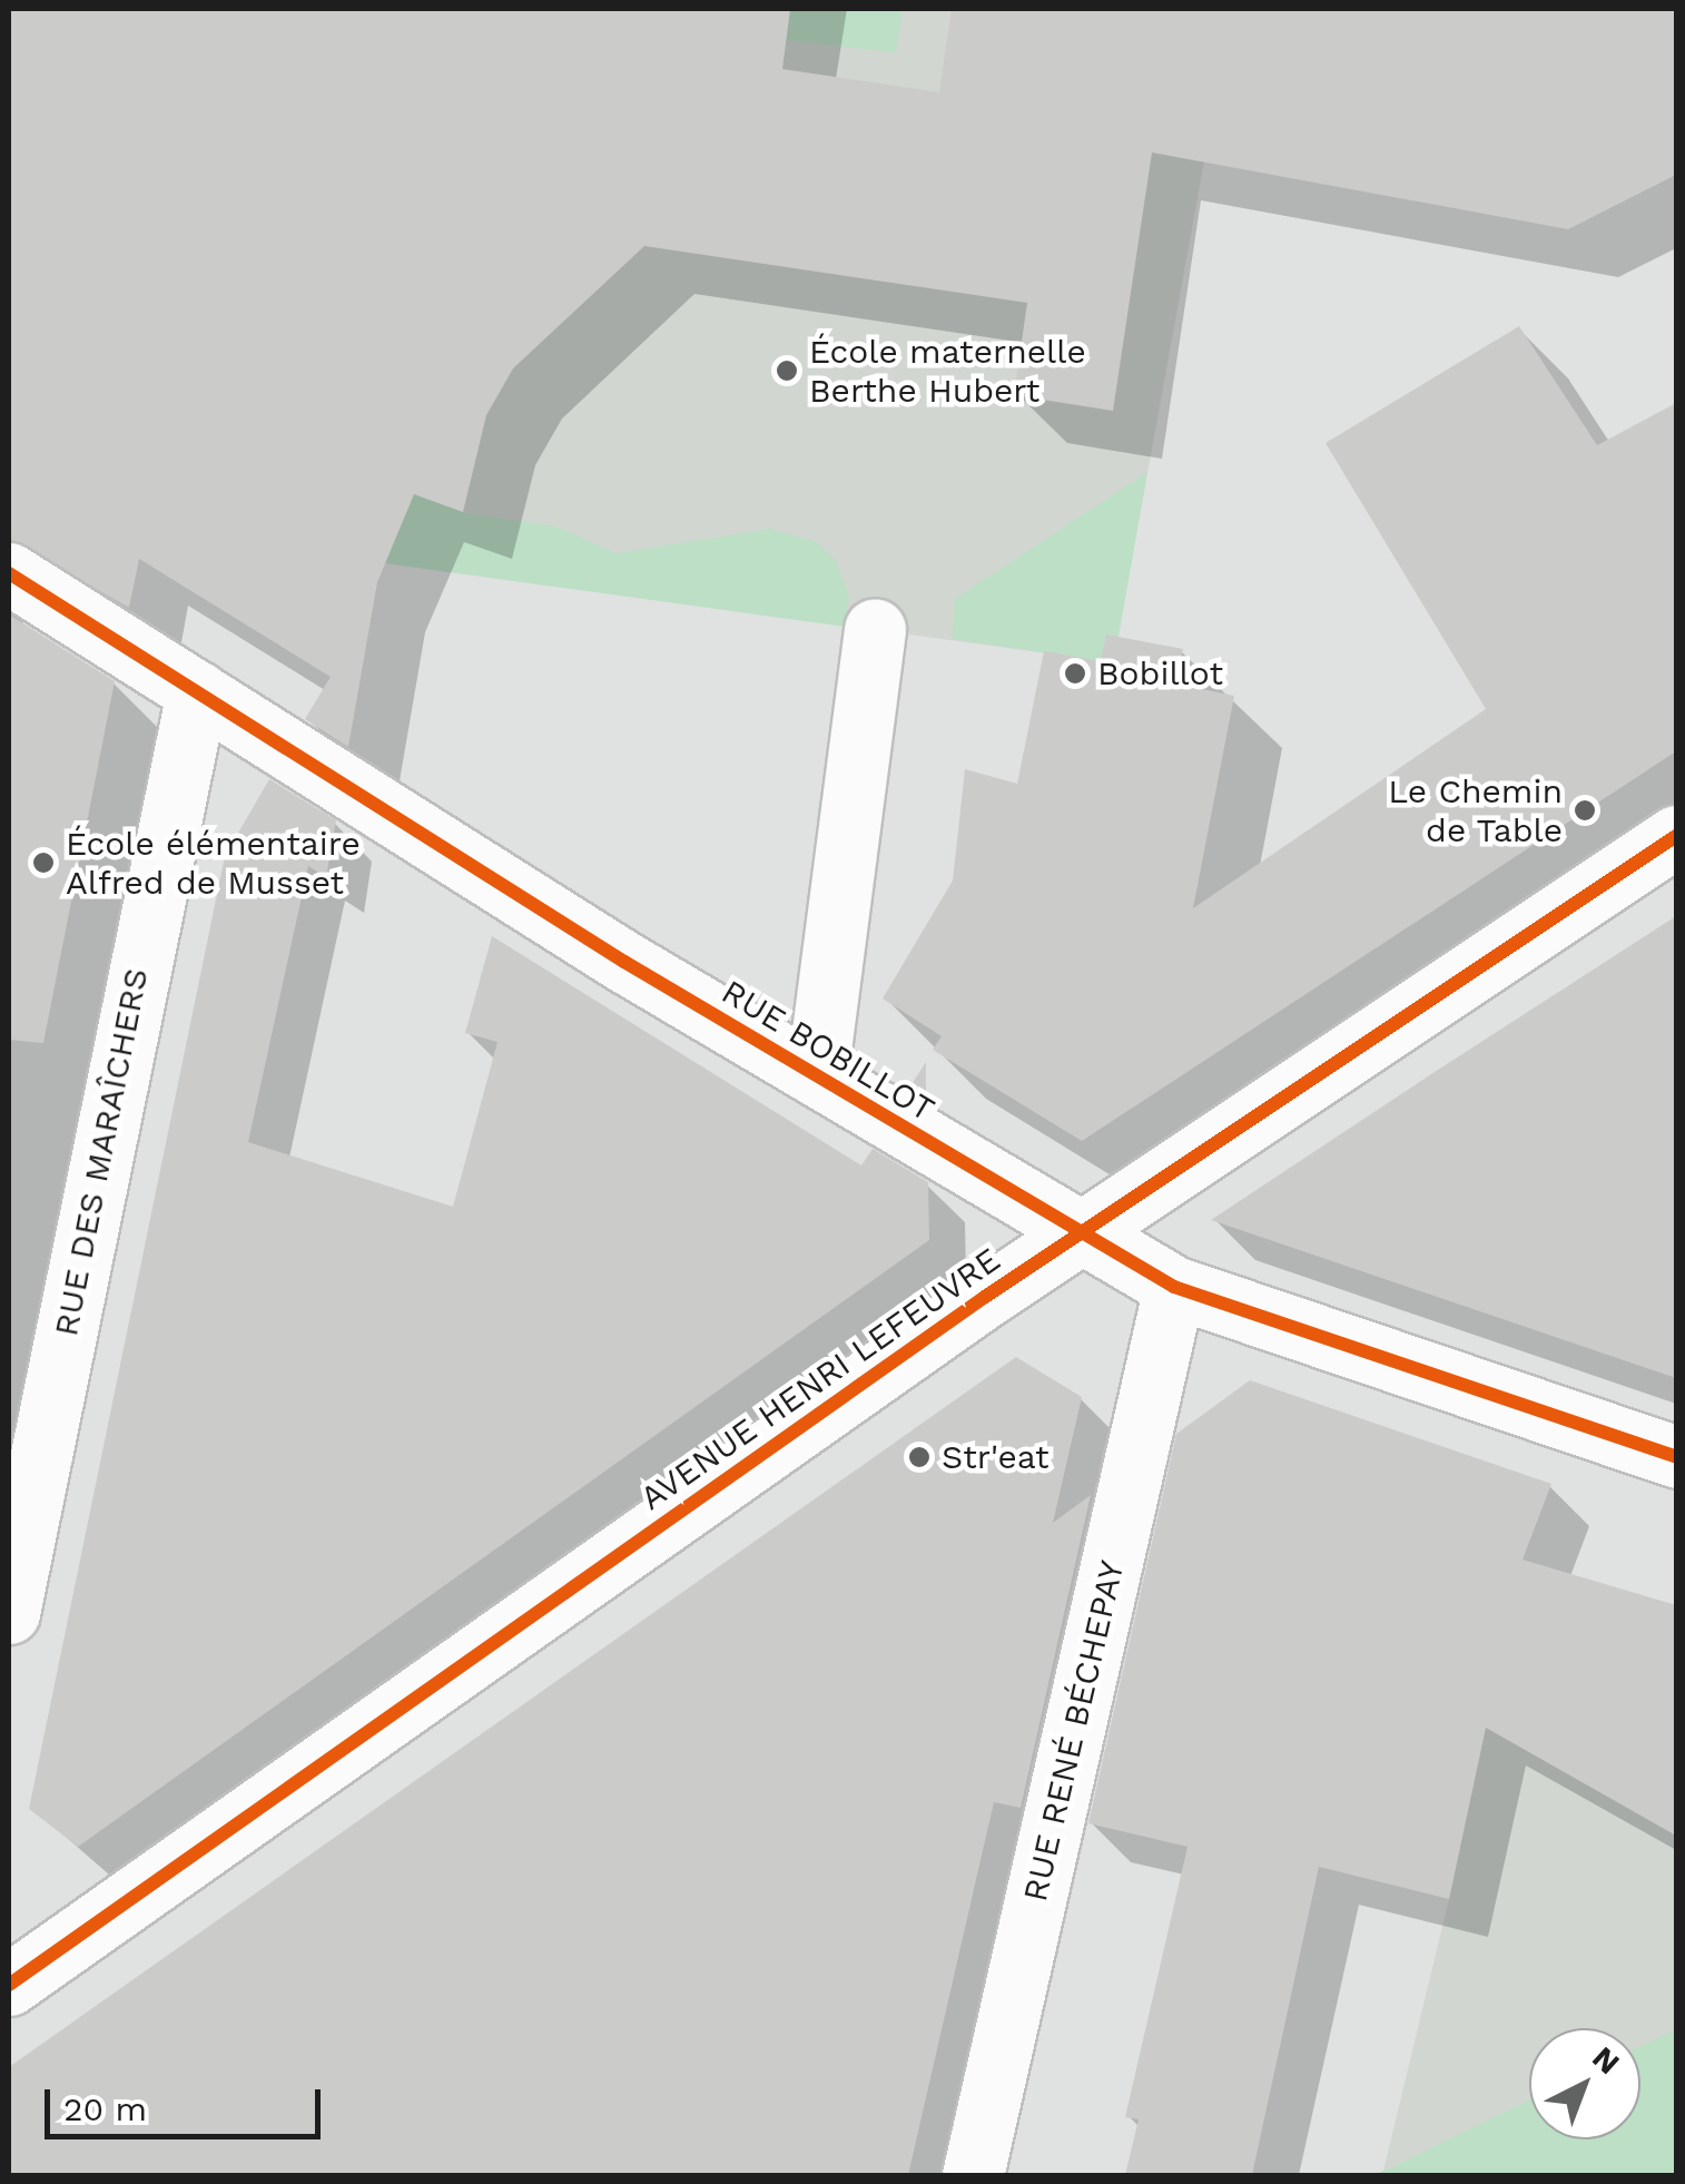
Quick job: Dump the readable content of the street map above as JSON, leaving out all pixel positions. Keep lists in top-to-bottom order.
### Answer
{
  "streets": {
    "street": [
      "RUE BOBILLOT",
      "RUE DES MARAÎCHERS",
      "AVENUE HENRI LEFEUVRE",
      "RUE RENÉ BÉCHEPAY"
    ]
  },
  "crossings": [
    ["RUE BOBILLOT", "RUE DES MARAÎCHERS"],
    ["RUE BOBILLOT", "AVENUE HENRI LEFEUVRE"],
    ["RUE BOBILLOT", "RUE RENÉ BÉCHEPAY"]
  ],
  "places": [
    "École maternelle Berthe Hubert",
    "Bobillot",
    "Le Chemin de Table",
    "École élémentaire Alfred de Musset",
    "Str'eat"
  ],
  "scale_bar": "20 m",
  "north": "top right"
}
